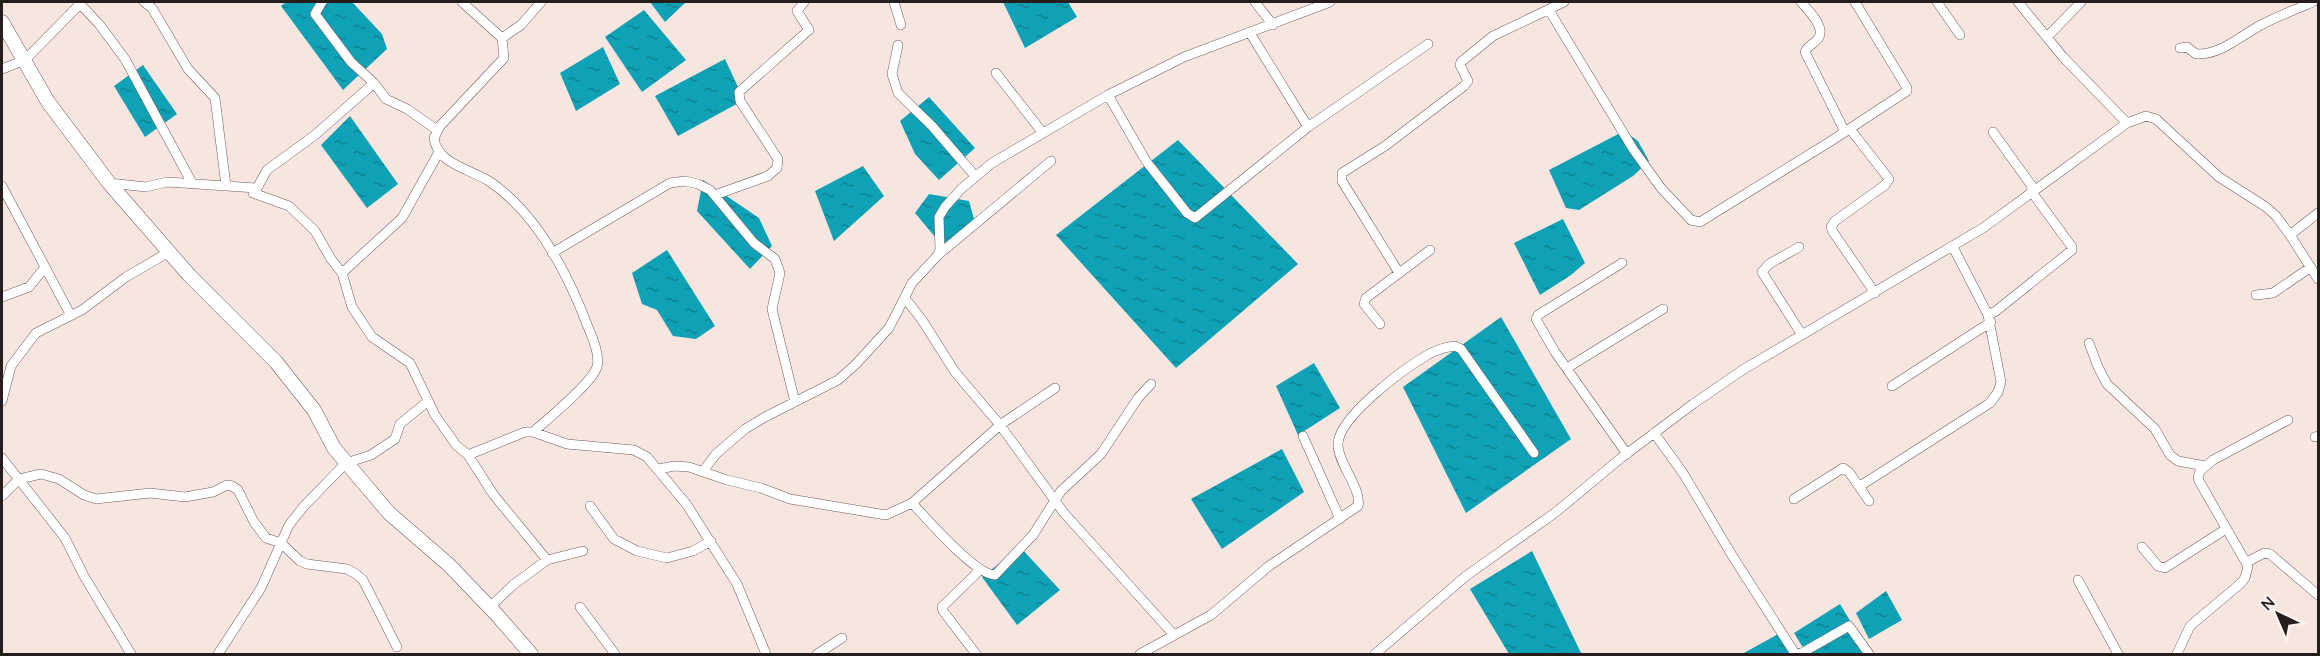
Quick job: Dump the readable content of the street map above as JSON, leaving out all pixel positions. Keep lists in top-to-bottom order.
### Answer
{
  "north": "top left"
}
